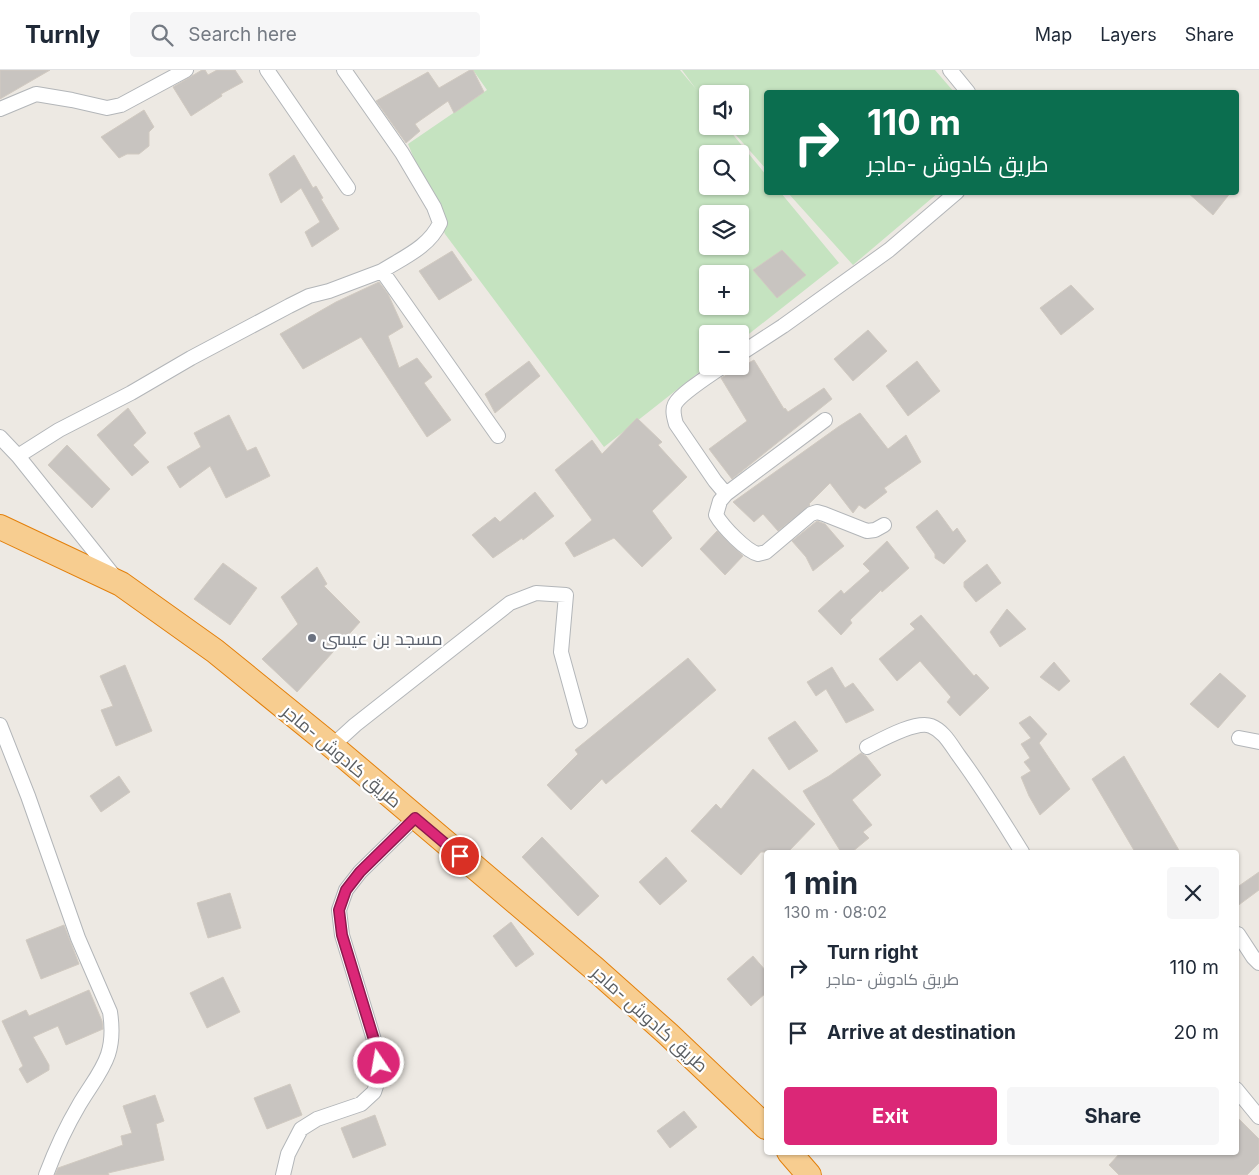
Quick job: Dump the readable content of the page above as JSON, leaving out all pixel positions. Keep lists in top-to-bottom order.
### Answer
{
  "streets": {
    "highway": ["طريق كادوش -ماجر"]
  },
  "places": ["مسجد بن عيسى"],
  "page": {
    "header": "Turnly",
    "search": "Search here",
    "nav": ["Map", "Layers", "Share"],
    "map_buttons": ["+", "−"],
    "turn": ["110 m", "طريق كادوش -ماجر"],
    "heading": ["1 min", "130 m · 08:02"],
    "list": [
      {
        "name": "Turn right",
        "note": "طريق كادوش -ماجر",
        "value": "110 m"
      },
      {
        "name": "Arrive at destination",
        "value": "20 m"
      }
    ],
    "buttons": ["Exit", "Share"]
  }
}
